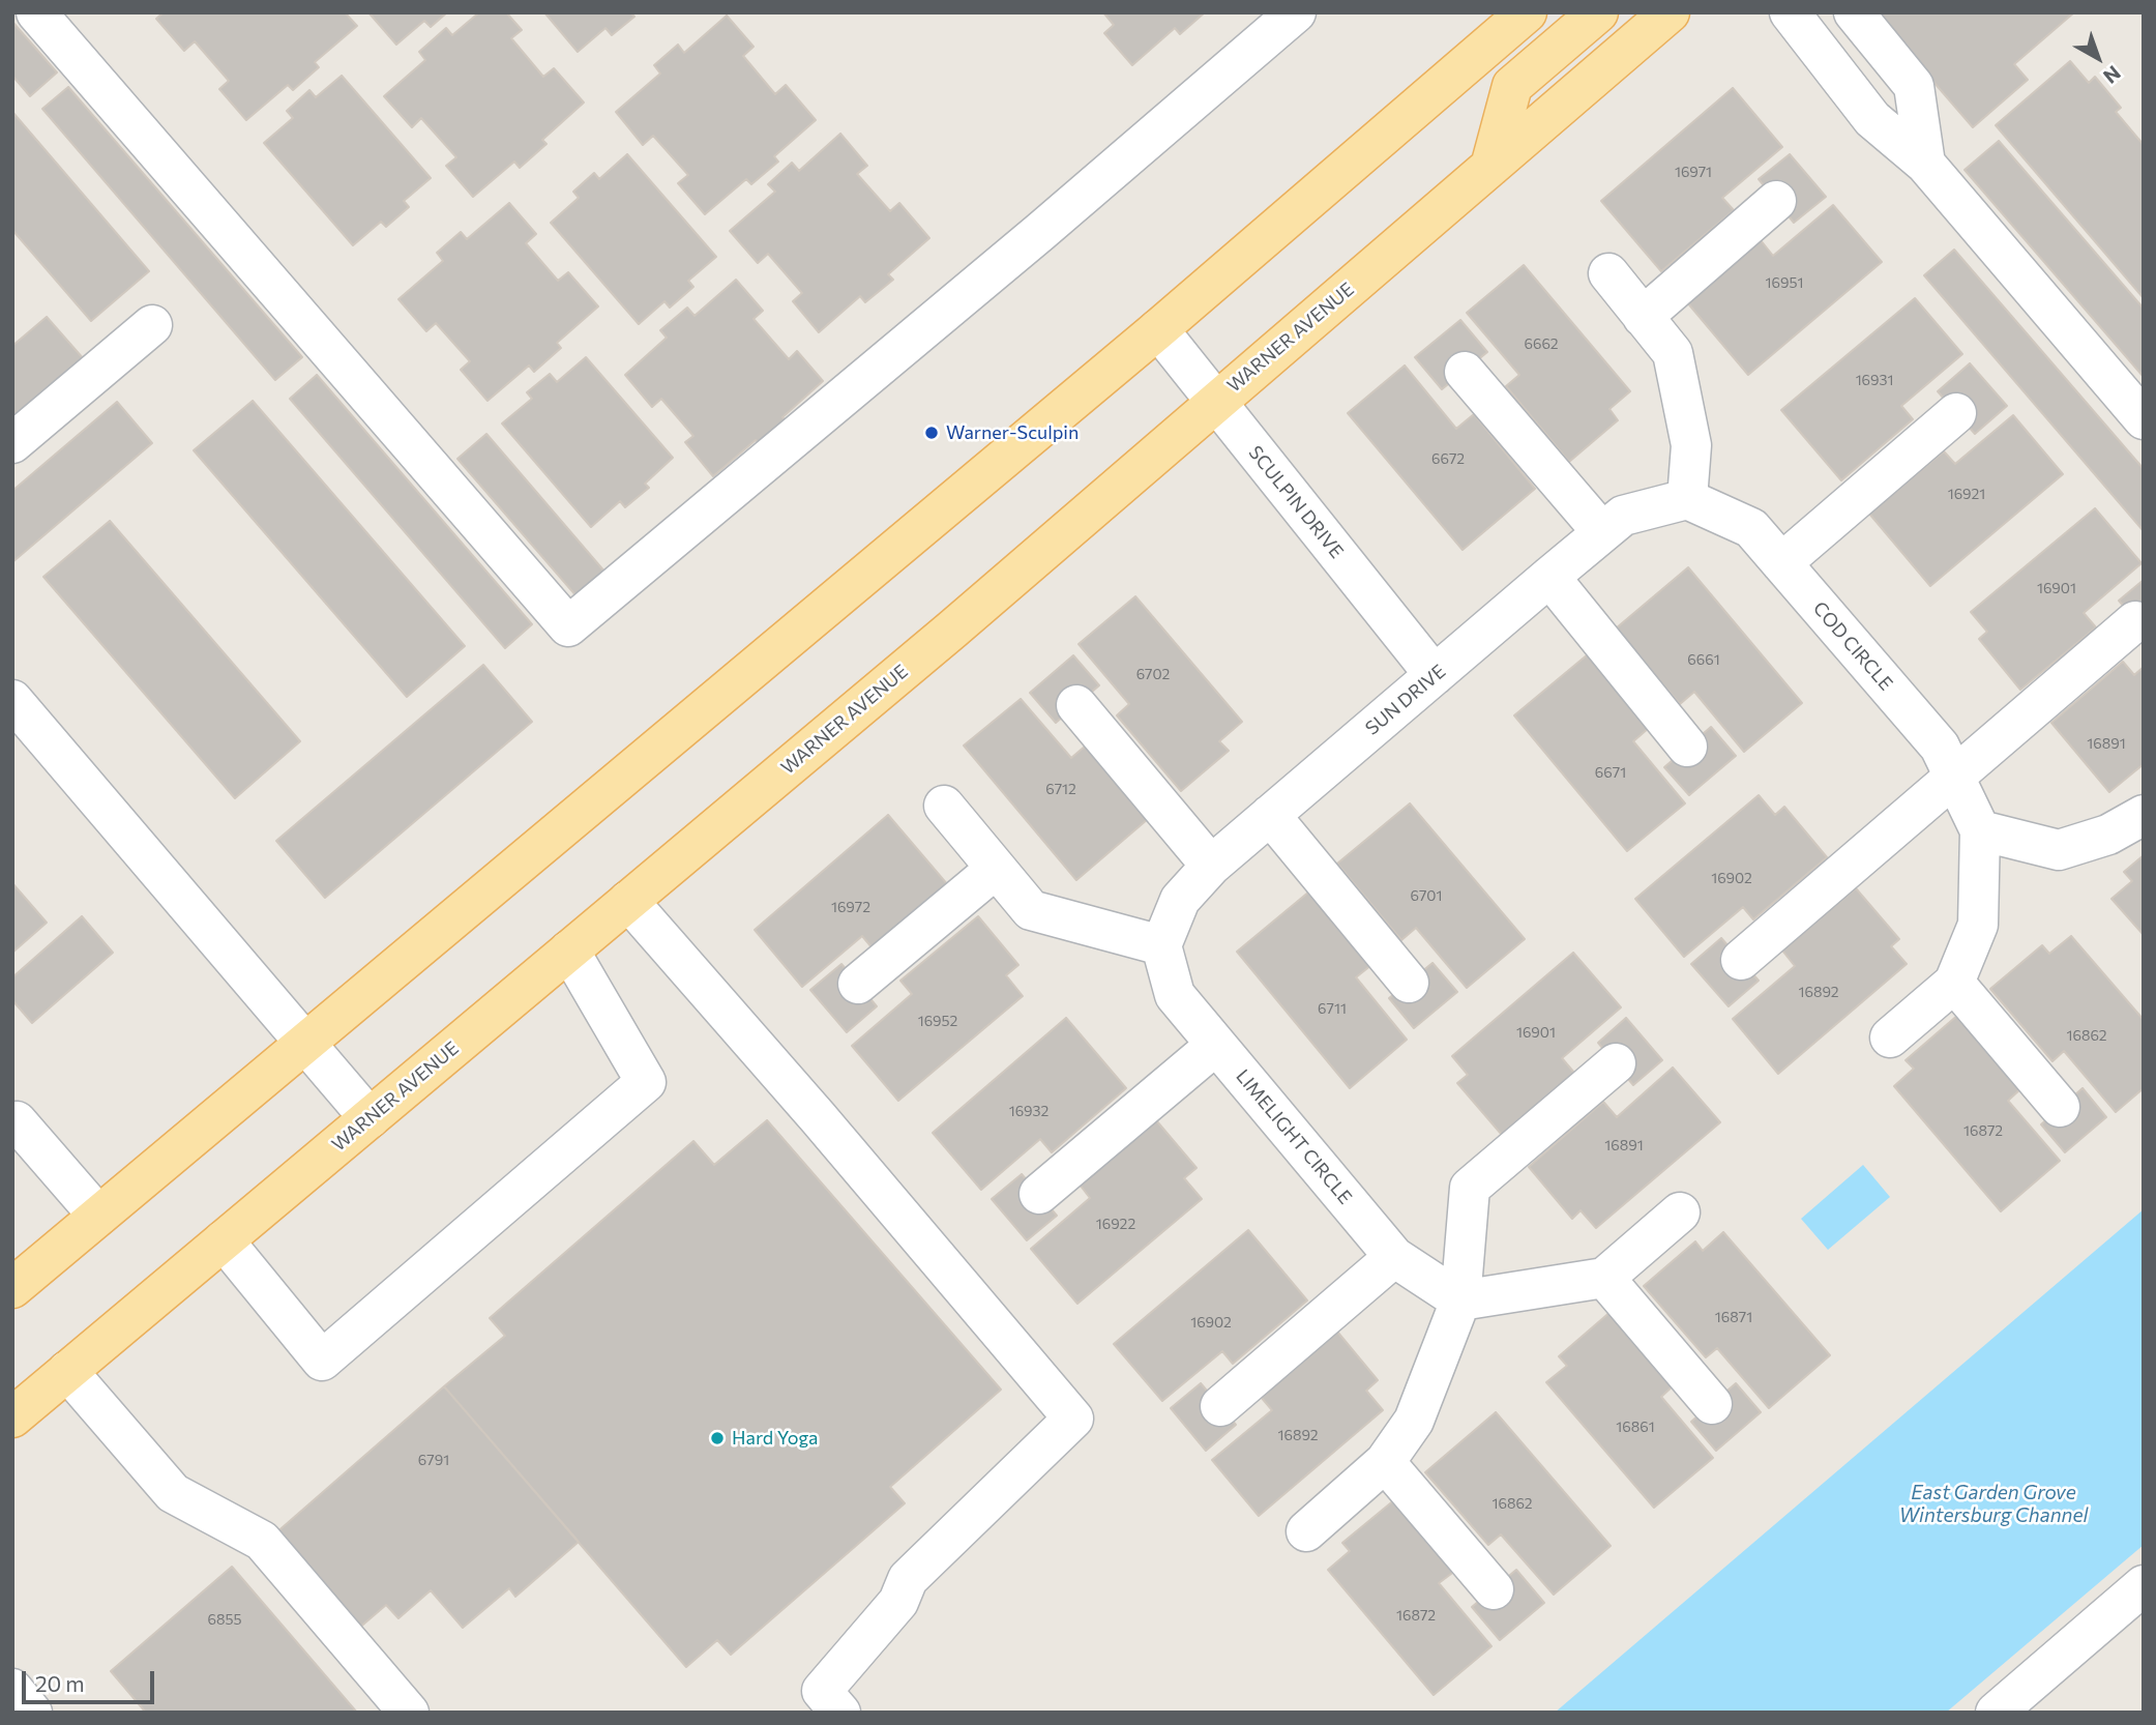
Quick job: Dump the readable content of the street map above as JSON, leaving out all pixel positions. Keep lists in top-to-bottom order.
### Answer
{
  "streets": {
    "main road": ["WARNER AVENUE"],
    "street": [
      "SCULPIN DRIVE",
      "COD CIRCLE",
      "SUN DRIVE",
      "LIMELIGHT CIRCLE"
    ]
  },
  "crossings": [
    ["WARNER AVENUE", "SCULPIN DRIVE"],
    ["SCULPIN DRIVE", "SUN DRIVE"],
    ["COD CIRCLE", "SUN DRIVE"],
    ["SUN DRIVE", "LIMELIGHT CIRCLE"]
  ],
  "water": ["East Garden Grove Wintersburg Channel"],
  "places": ["Warner-Sculpin", "Hard Yoga"],
  "house_numbers": [
    "16971",
    "16951",
    "6662",
    "16931",
    "6672",
    "16921",
    "16901",
    "6661",
    "6702",
    "16891",
    "6671",
    "6712",
    "16902",
    "6701",
    "16972",
    "16892",
    "6711",
    "16952",
    "16901",
    "16862",
    "16932",
    "16872",
    "16891",
    "16922",
    "16871",
    "16902",
    "16861",
    "16892",
    "6791",
    "16862",
    "16872",
    "6855"
  ],
  "scale_bar": "20 m",
  "north": "bottom right"
}
